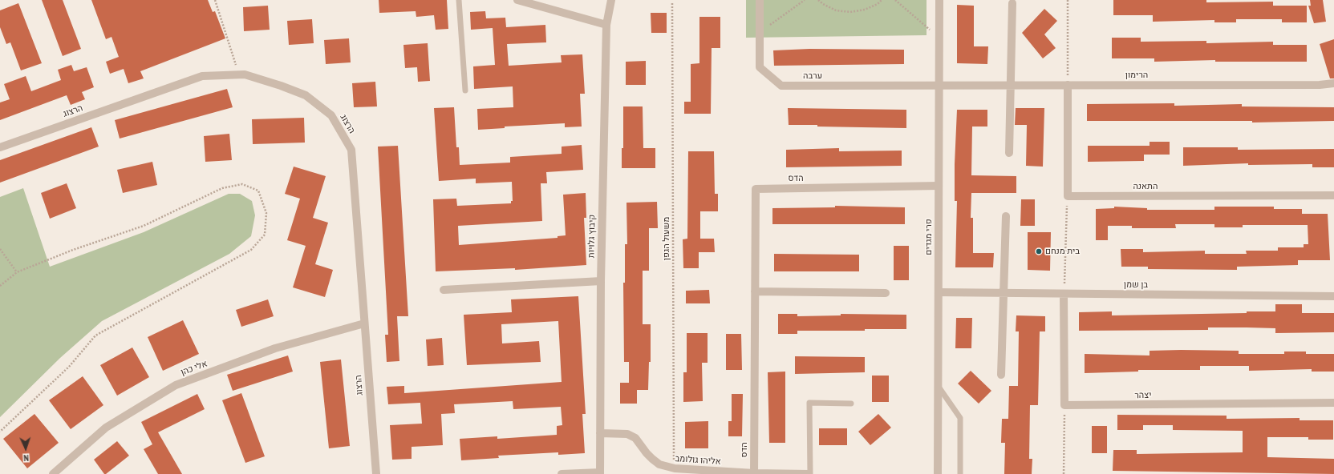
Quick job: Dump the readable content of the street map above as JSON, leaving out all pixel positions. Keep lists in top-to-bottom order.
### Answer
{
  "streets": {
    "street": [
      "הרימון",
      "ערבה",
      "הרצוג",
      "הדס",
      "התאנה",
      "קיבוץ גלויות",
      "פרי מגדים",
      "בן שמן",
      "אלי כהן",
      "יצהר",
      "אליהו גולומב"
    ],
    "path": ["משעול הגפן"]
  },
  "crossings": [
    ["הרימון", "ערבה"],
    ["הרימון", "פרי מגדים"],
    ["ערבה", "פרי מגדים"],
    ["הרצוג", "אלי כהן"],
    ["הדס", "פרי מגדים"],
    ["הדס", "אליהו גולומב"],
    ["קיבוץ גלויות", "אליהו גולומב"],
    ["פרי מגדים", "בן שמן"],
    ["משעול הגפן", "אליהו גולומב"]
  ],
  "places": ["בית מנחם"],
  "north": "bottom"
}
